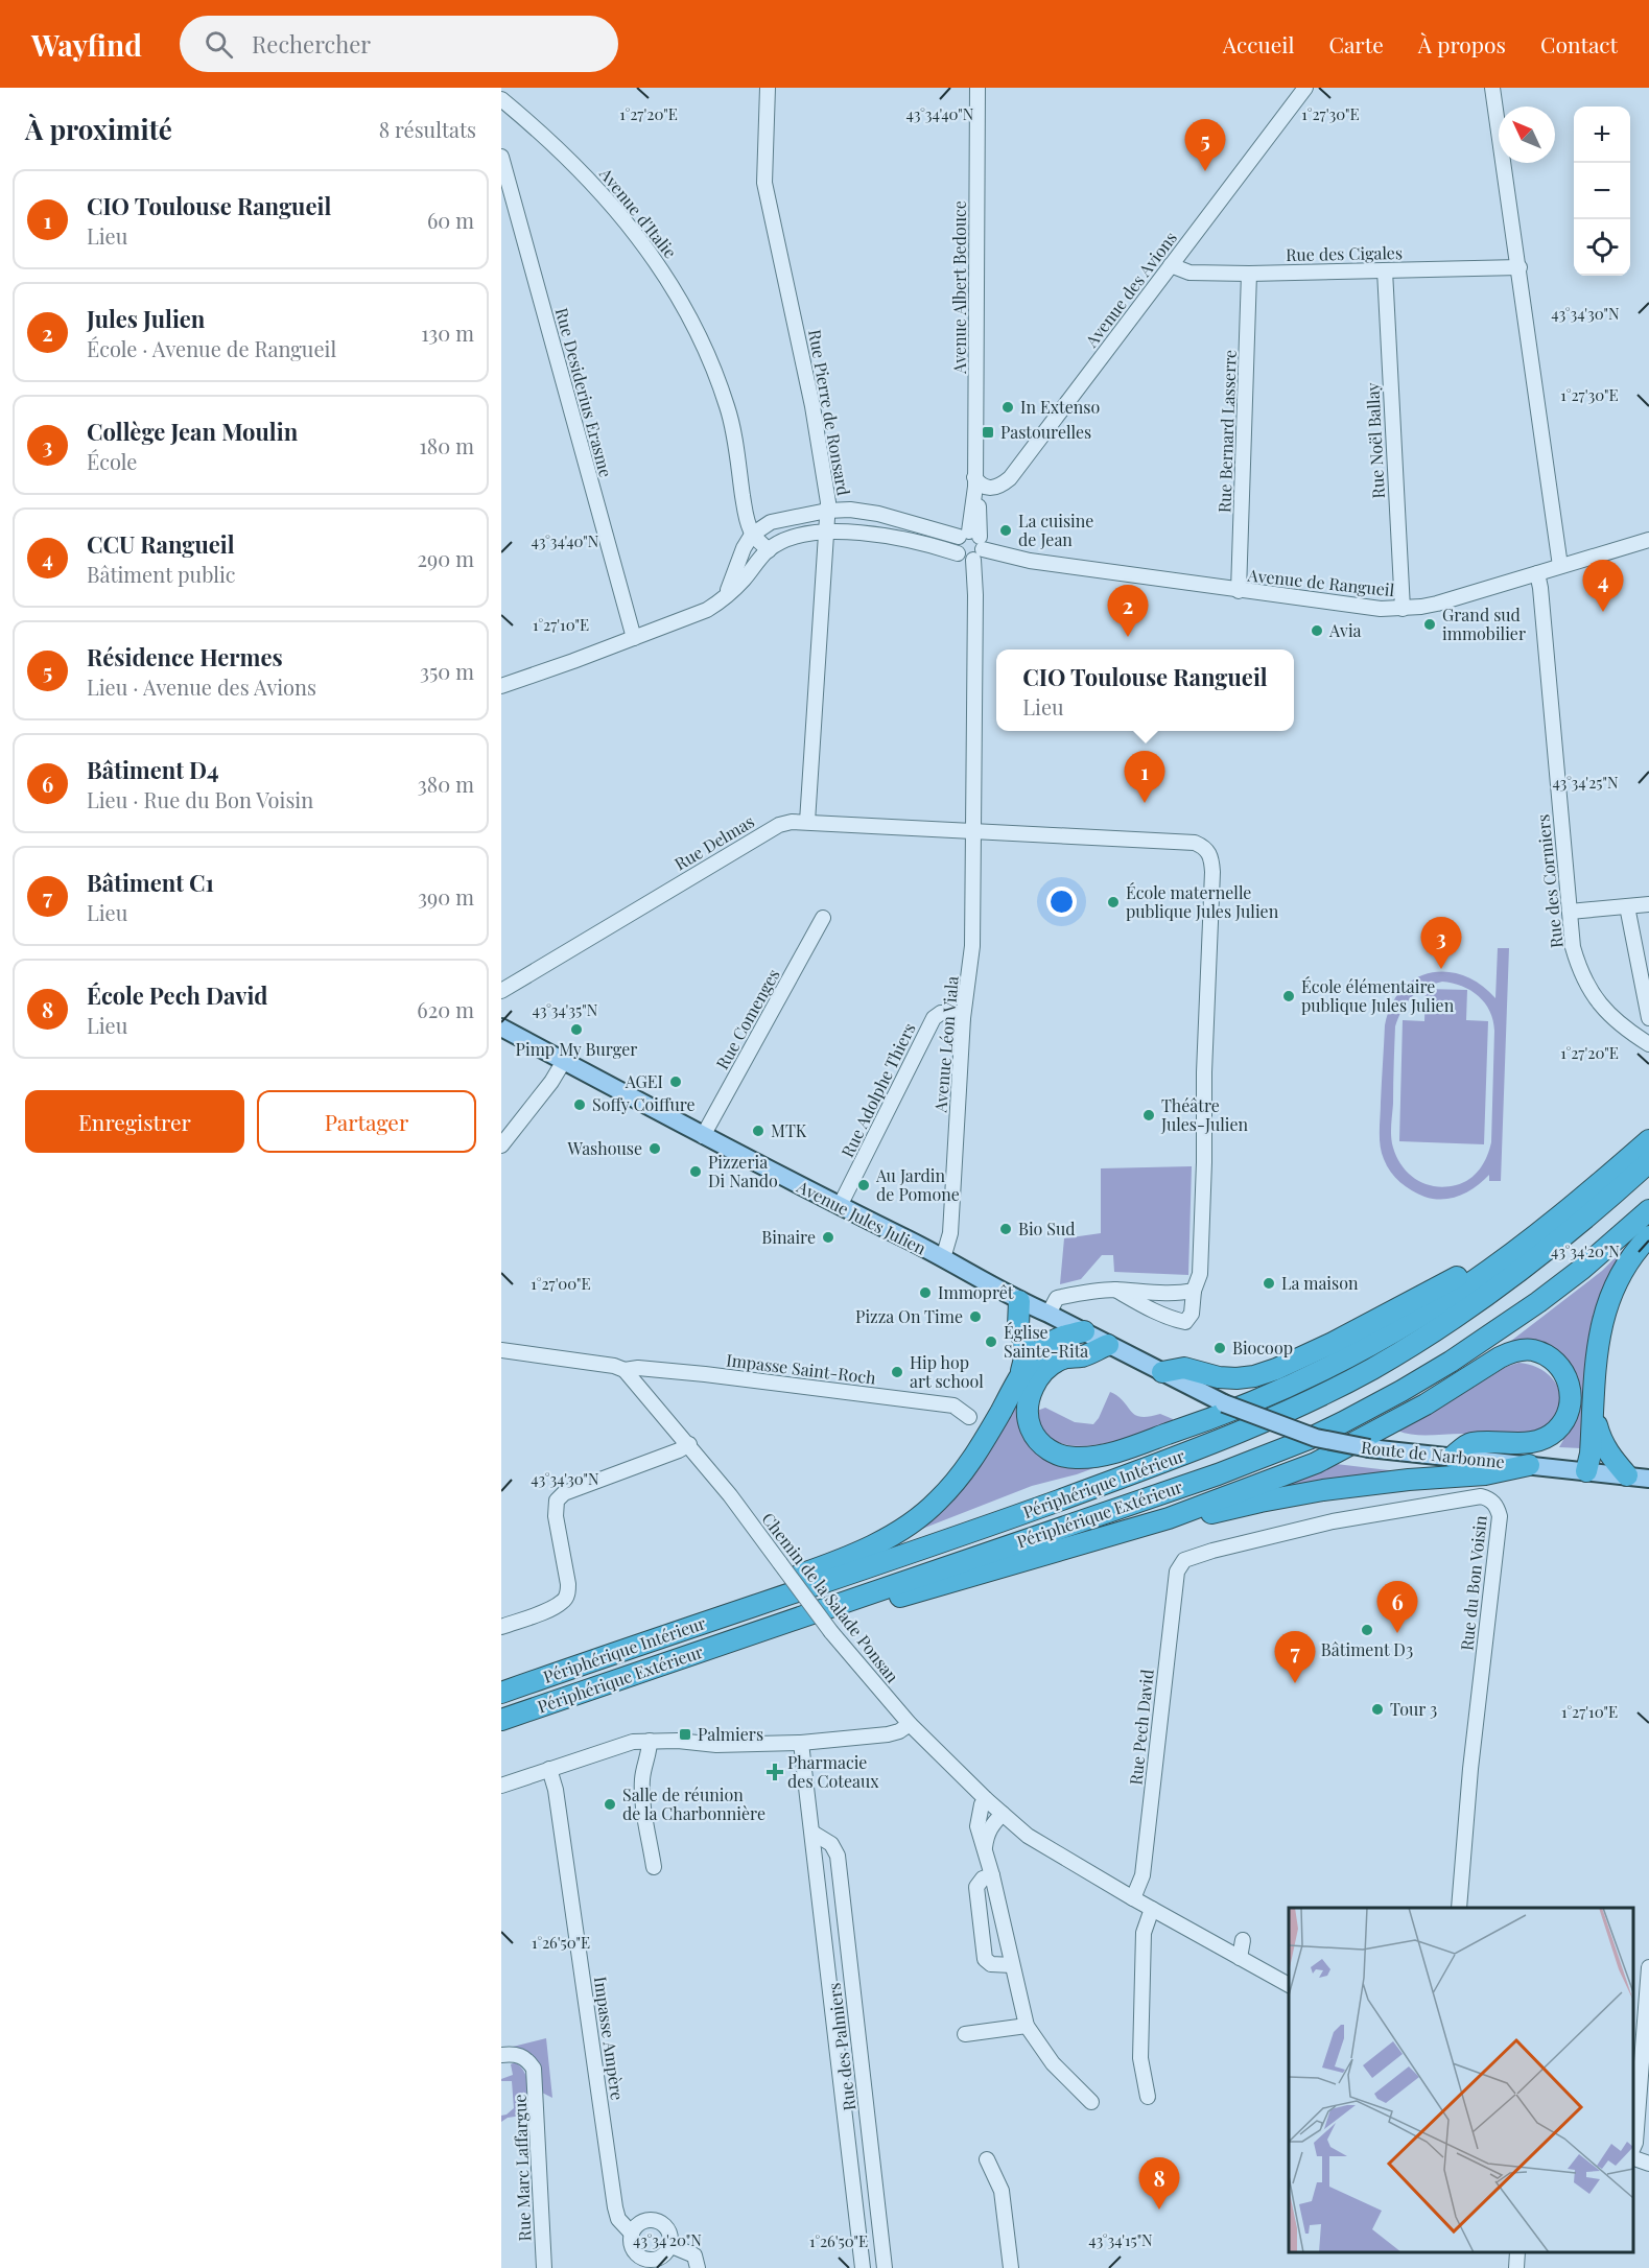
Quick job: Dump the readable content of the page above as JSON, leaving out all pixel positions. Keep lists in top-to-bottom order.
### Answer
{
  "streets": {
    "highway": ["Périphérique Intérieur", "Périphérique Extérieur"],
    "main road": ["Avenue Jules Julien", "Route de Narbonne"],
    "street": [
      "Avenue d'Italie",
      "Rue des Cigales",
      "Avenue Albert Bedouce",
      "Avenue des Avions",
      "Rue Desiderius Erasme",
      "Rue Pierre de Ronsard",
      "Rue Bernard Lasserre",
      "Rue Noël Ballay",
      "Avenue de Rangueil",
      "Rue Delmas",
      "Rue des Cormiers",
      "Rue Comenges",
      "Avenue Léon Viala",
      "Rue Adolphe Thiers",
      "Impasse Saint-Roch",
      "Rue du Bon Voisin",
      "Chemin de la Salade Ponsan",
      "Rue Pech David",
      "Impasse Ampère",
      "Rue des Palmiers",
      "Rue Marc Laffargue"
    ]
  },
  "crossings": [
    ["Avenue d'Italie", "Avenue de Rangueil"],
    ["Rue des Cigales", "Avenue des Avions"],
    ["Rue des Cigales", "Rue Bernard Lasserre"],
    ["Rue des Cigales", "Rue Noël Ballay"],
    ["Avenue Albert Bedouce", "Avenue des Avions"],
    ["Avenue Albert Bedouce", "Avenue de Rangueil"],
    ["Avenue Albert Bedouce", "Rue Delmas"],
    ["Avenue Albert Bedouce", "Avenue Léon Viala"],
    ["Rue Pierre de Ronsard", "Avenue de Rangueil"],
    ["Rue Pierre de Ronsard", "Rue Delmas"],
    ["Rue Bernard Lasserre", "Avenue de Rangueil"],
    ["Rue Noël Ballay", "Avenue de Rangueil"],
    ["Avenue de Rangueil", "Rue des Cormiers"],
    ["Rue Delmas", "Avenue Léon Viala"],
    ["Rue Comenges", "Avenue Jules Julien"],
    ["Avenue Léon Viala", "Rue Adolphe Thiers"],
    ["Avenue Léon Viala", "Avenue Jules Julien"],
    ["Rue Adolphe Thiers", "Avenue Jules Julien"],
    ["Avenue Jules Julien", "Route de Narbonne"],
    ["Impasse Saint-Roch", "Chemin de la Salade Ponsan"],
    ["Rue du Bon Voisin", "Rue Pech David"],
    ["Chemin de la Salade Ponsan", "Rue Pech David"]
  ],
  "places": {
    "other": [
      "In Extenso",
      "La cuisine de Jean",
      "Grand sud immobilier",
      "Avia",
      "École maternelle publique Jules Julien",
      "École élémentaire publique Jules Julien",
      "Pimp My Burger",
      "AGEI",
      "Soffy Coiffure",
      "Théâtre Jules-Julien",
      "MTK",
      "Washouse",
      "Pizzeria Di Nando",
      "Au Jardin de Pomone",
      "Bio Sud",
      "Binaire",
      "La maison",
      "Immoprêt",
      "Pizza On Time",
      "Église Sainte-Rita",
      "Biocoop",
      "Hip hop art school",
      "Bâtiment D3",
      "Tour 3",
      "Salle de réunion de la Charbonnière"
    ],
    "transit": ["Pastourelles", "Palmiers"],
    "health": ["Pharmacie des Coteaux"]
  },
  "north": "top left",
  "page": {
    "header": "Wayfind",
    "search": "Rechercher",
    "nav": [
      "Accueil",
      "Carte",
      "À propos",
      "Contact"
    ],
    "heading": ["À proximité", "8 résultats"],
    "map_buttons": ["+", "−"],
    "pins": [
      "5",
      "4",
      "2",
      "1",
      "3",
      "6",
      "7",
      "8"
    ],
    "list": [
      {
        "mark": "1",
        "name": "CIO Toulouse Rangueil",
        "note": "Lieu",
        "value": "60 m"
      },
      {
        "mark": "2",
        "name": "Jules Julien",
        "note": "École · Avenue de Rangueil",
        "value": "130 m"
      },
      {
        "mark": "3",
        "name": "Collège Jean Moulin",
        "note": "École",
        "value": "180 m"
      },
      {
        "mark": "4",
        "name": "CCU Rangueil",
        "note": "Bâtiment public",
        "value": "290 m"
      },
      {
        "mark": "5",
        "name": "Résidence Hermes",
        "note": "Lieu · Avenue des Avions",
        "value": "350 m"
      },
      {
        "mark": "6",
        "name": "Bâtiment D4",
        "note": "Lieu · Rue du Bon Voisin",
        "value": "380 m"
      },
      {
        "mark": "7",
        "name": "Bâtiment C1",
        "note": "Lieu",
        "value": "390 m"
      },
      {
        "mark": "8",
        "name": "École Pech David",
        "note": "Lieu",
        "value": "620 m"
      }
    ],
    "popup": ["CIO Toulouse Rangueil", "Lieu"],
    "buttons": ["Enregistrer", "Partager"]
  },
  "coordinates": [
    "1°27'20\"E",
    "1°27'30\"E",
    "43°34'40\"N",
    "43°34'30\"N",
    "1°27'10\"E",
    "43°34'25\"N",
    "43°34'35\"N",
    "43°34'20\"N",
    "1°27'00\"E",
    "1°26'50\"E",
    "43°34'15\"N"
  ]
}
